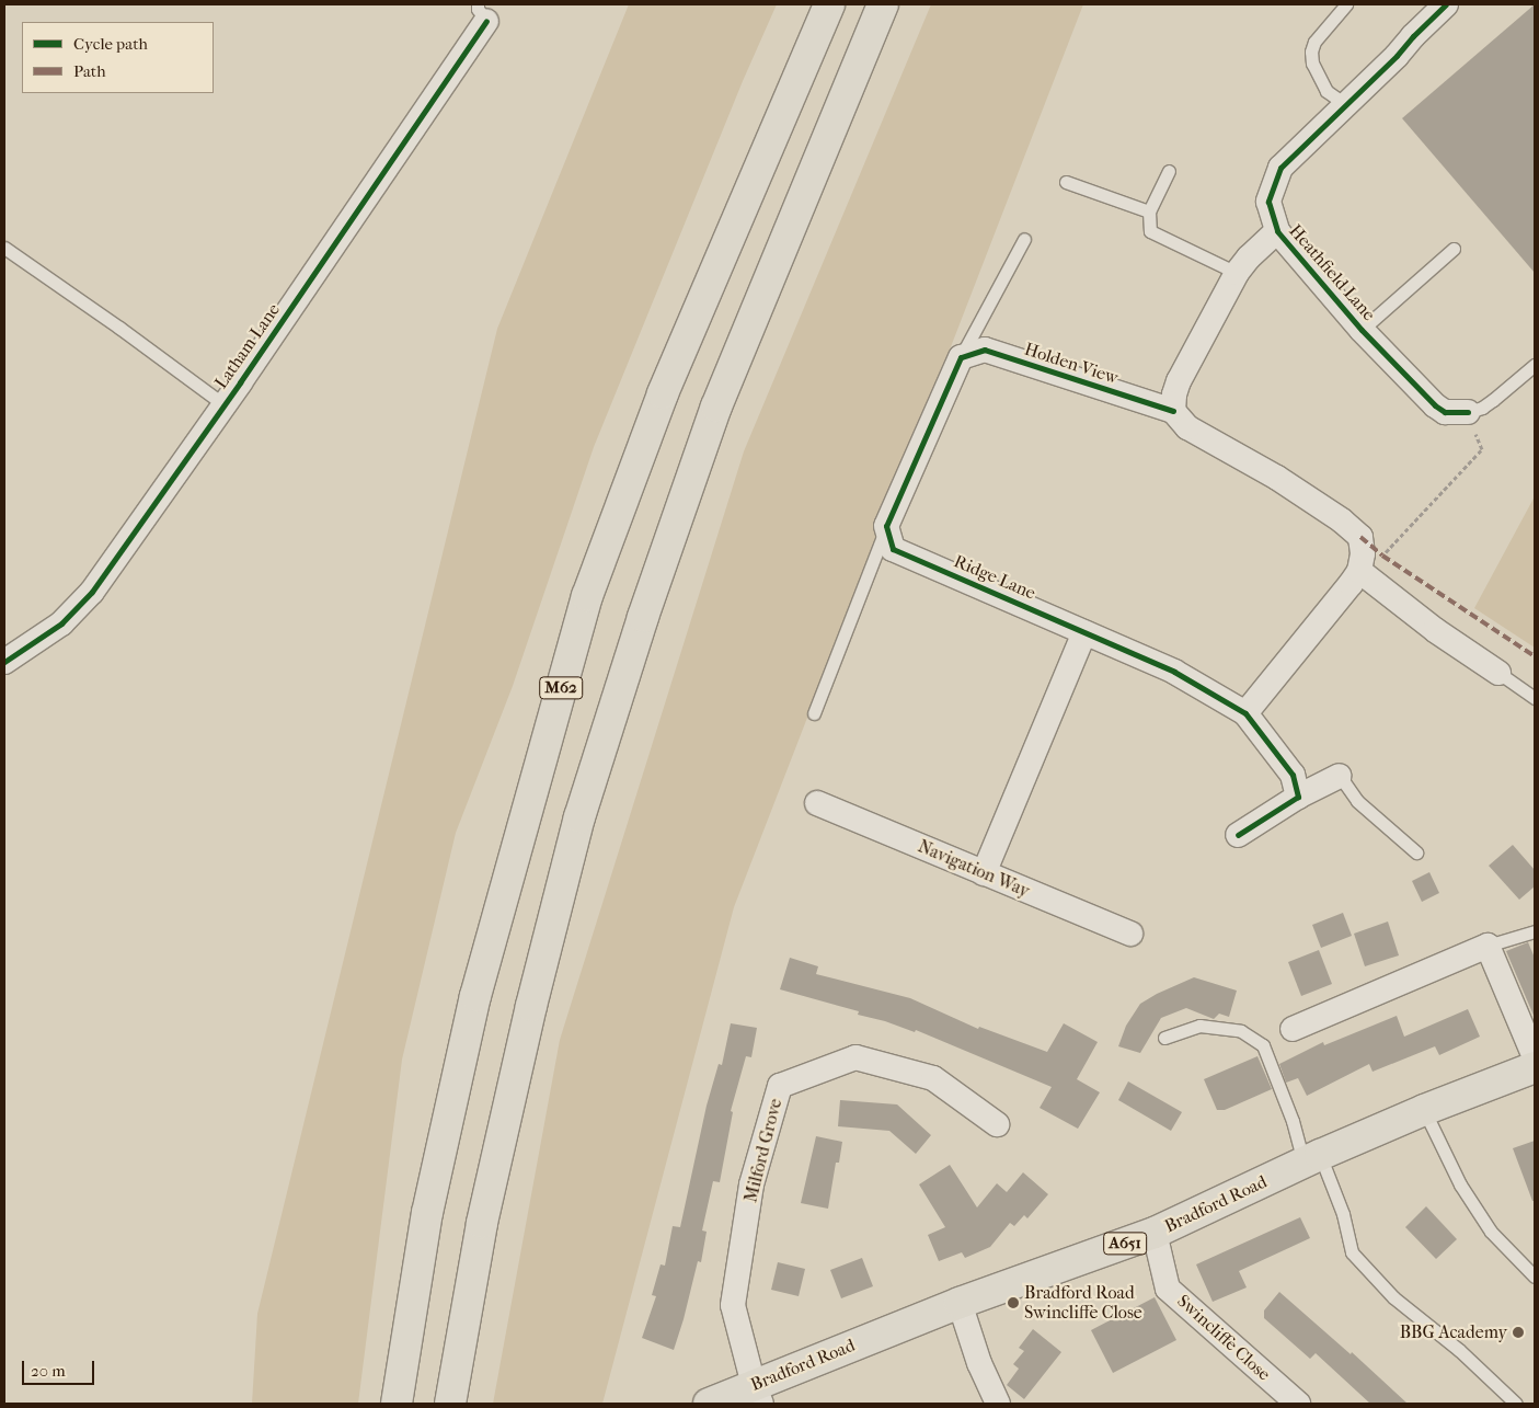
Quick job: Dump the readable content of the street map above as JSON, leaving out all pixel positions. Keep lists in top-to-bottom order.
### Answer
{
  "streets": {
    "main road": ["M62", "Bradford Road", "A651"],
    "street": [
      "Heathfield Lane",
      "Latham Lane",
      "Holden View",
      "Ridge Lane",
      "Navigation Way",
      "Milford Grove",
      "Swincliffe Close"
    ]
  },
  "crossings": [
    ["Milford Grove", "Bradford Road"],
    ["Bradford Road", "Swincliffe Close"]
  ],
  "places": ["Bradford Road Swincliffe Close", "BBG Academy"],
  "legend": ["Cycle path", "Path"],
  "scale_bar": "20 m"
}
